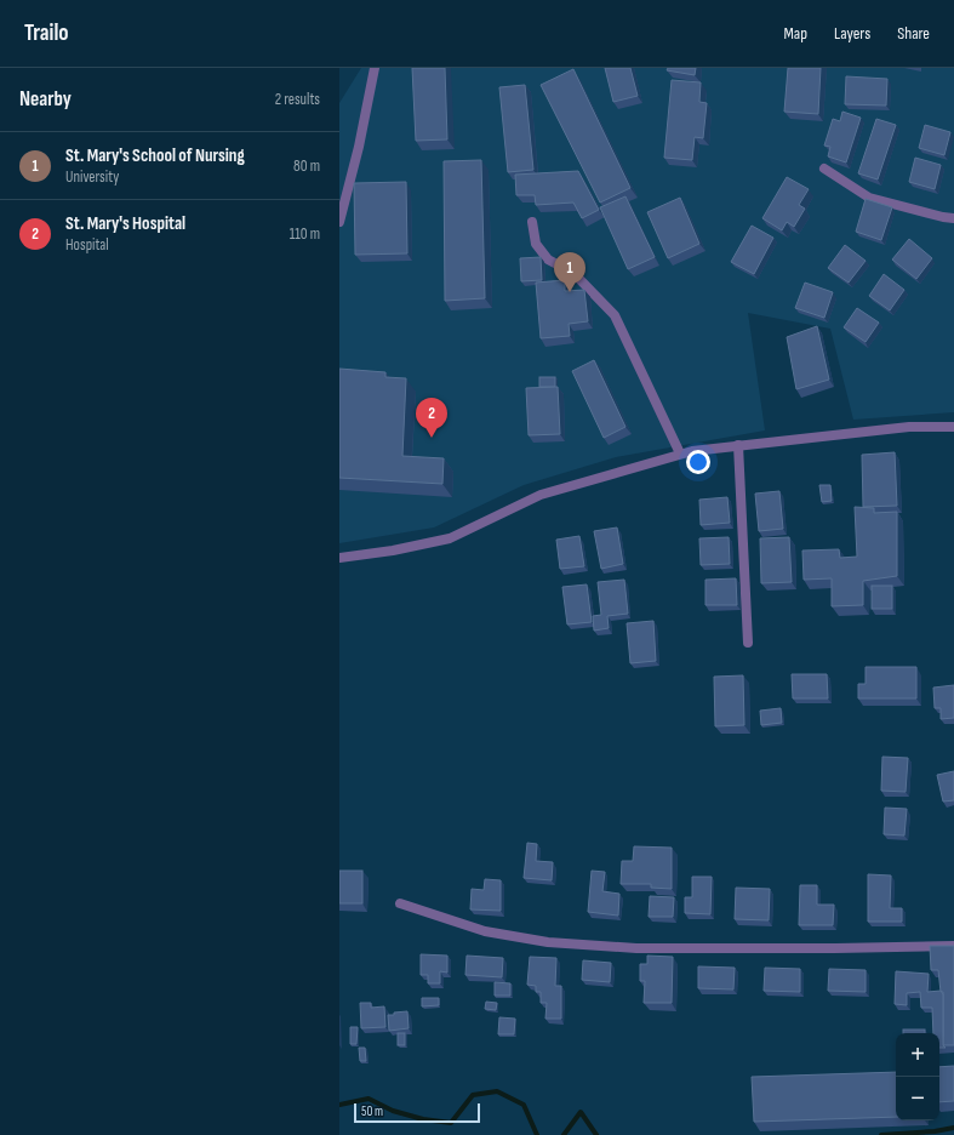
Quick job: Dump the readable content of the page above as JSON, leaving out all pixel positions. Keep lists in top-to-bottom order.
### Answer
{
  "scale_bar": "50 m",
  "page": {
    "header": "Trailo",
    "nav": ["Map", "Layers", "Share"],
    "heading": ["Nearby", "2 results"],
    "list": [
      {
        "mark": "1",
        "name": "St. Mary's School of Nursing",
        "note": "University",
        "value": "80 m"
      },
      {
        "mark": "2",
        "name": "St. Mary's Hospital",
        "note": "Hospital",
        "value": "110 m"
      }
    ],
    "pins": ["1", "2"],
    "map_buttons": ["+", "−"],
    "scale": "50 m"
  }
}
